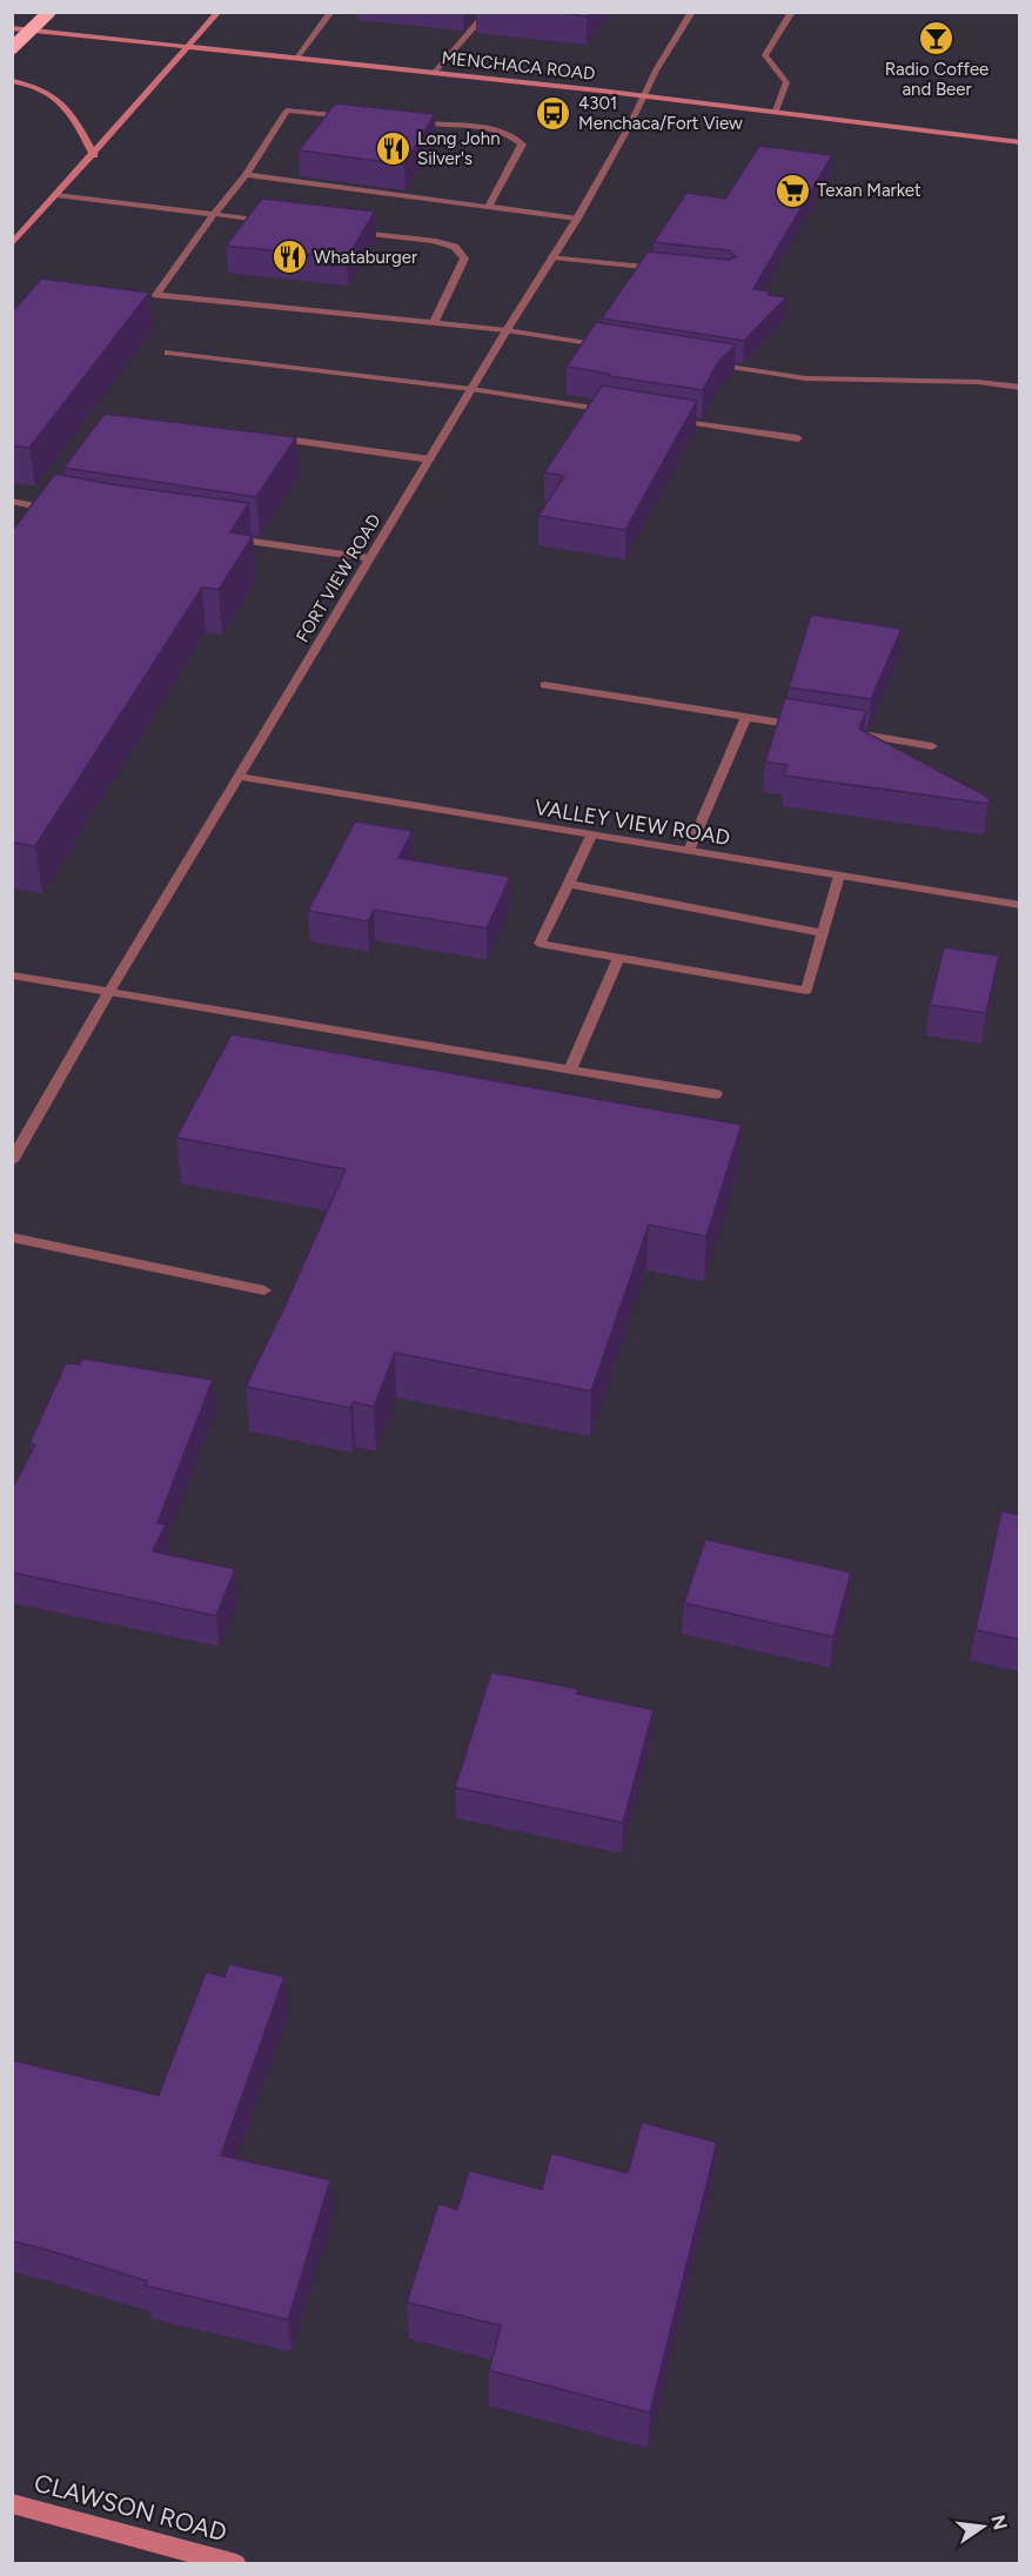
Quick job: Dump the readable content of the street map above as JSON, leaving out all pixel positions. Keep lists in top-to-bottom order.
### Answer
{
  "streets": {
    "main road": ["MENCHACA ROAD", "CLAWSON ROAD"],
    "street": ["FORT VIEW ROAD", "VALLEY VIEW ROAD"]
  },
  "crossings": [
    ["MENCHACA ROAD", "FORT VIEW ROAD"],
    ["FORT VIEW ROAD", "VALLEY VIEW ROAD"]
  ],
  "places": {
    "bar": ["Radio Coffee and Beer"],
    "bus stop": ["4301 Menchaca/Fort View"],
    "restaurant": ["Long John Silver's", "Whataburger"],
    "supermarket": ["Texan Market"]
  },
  "north": "right"
}
